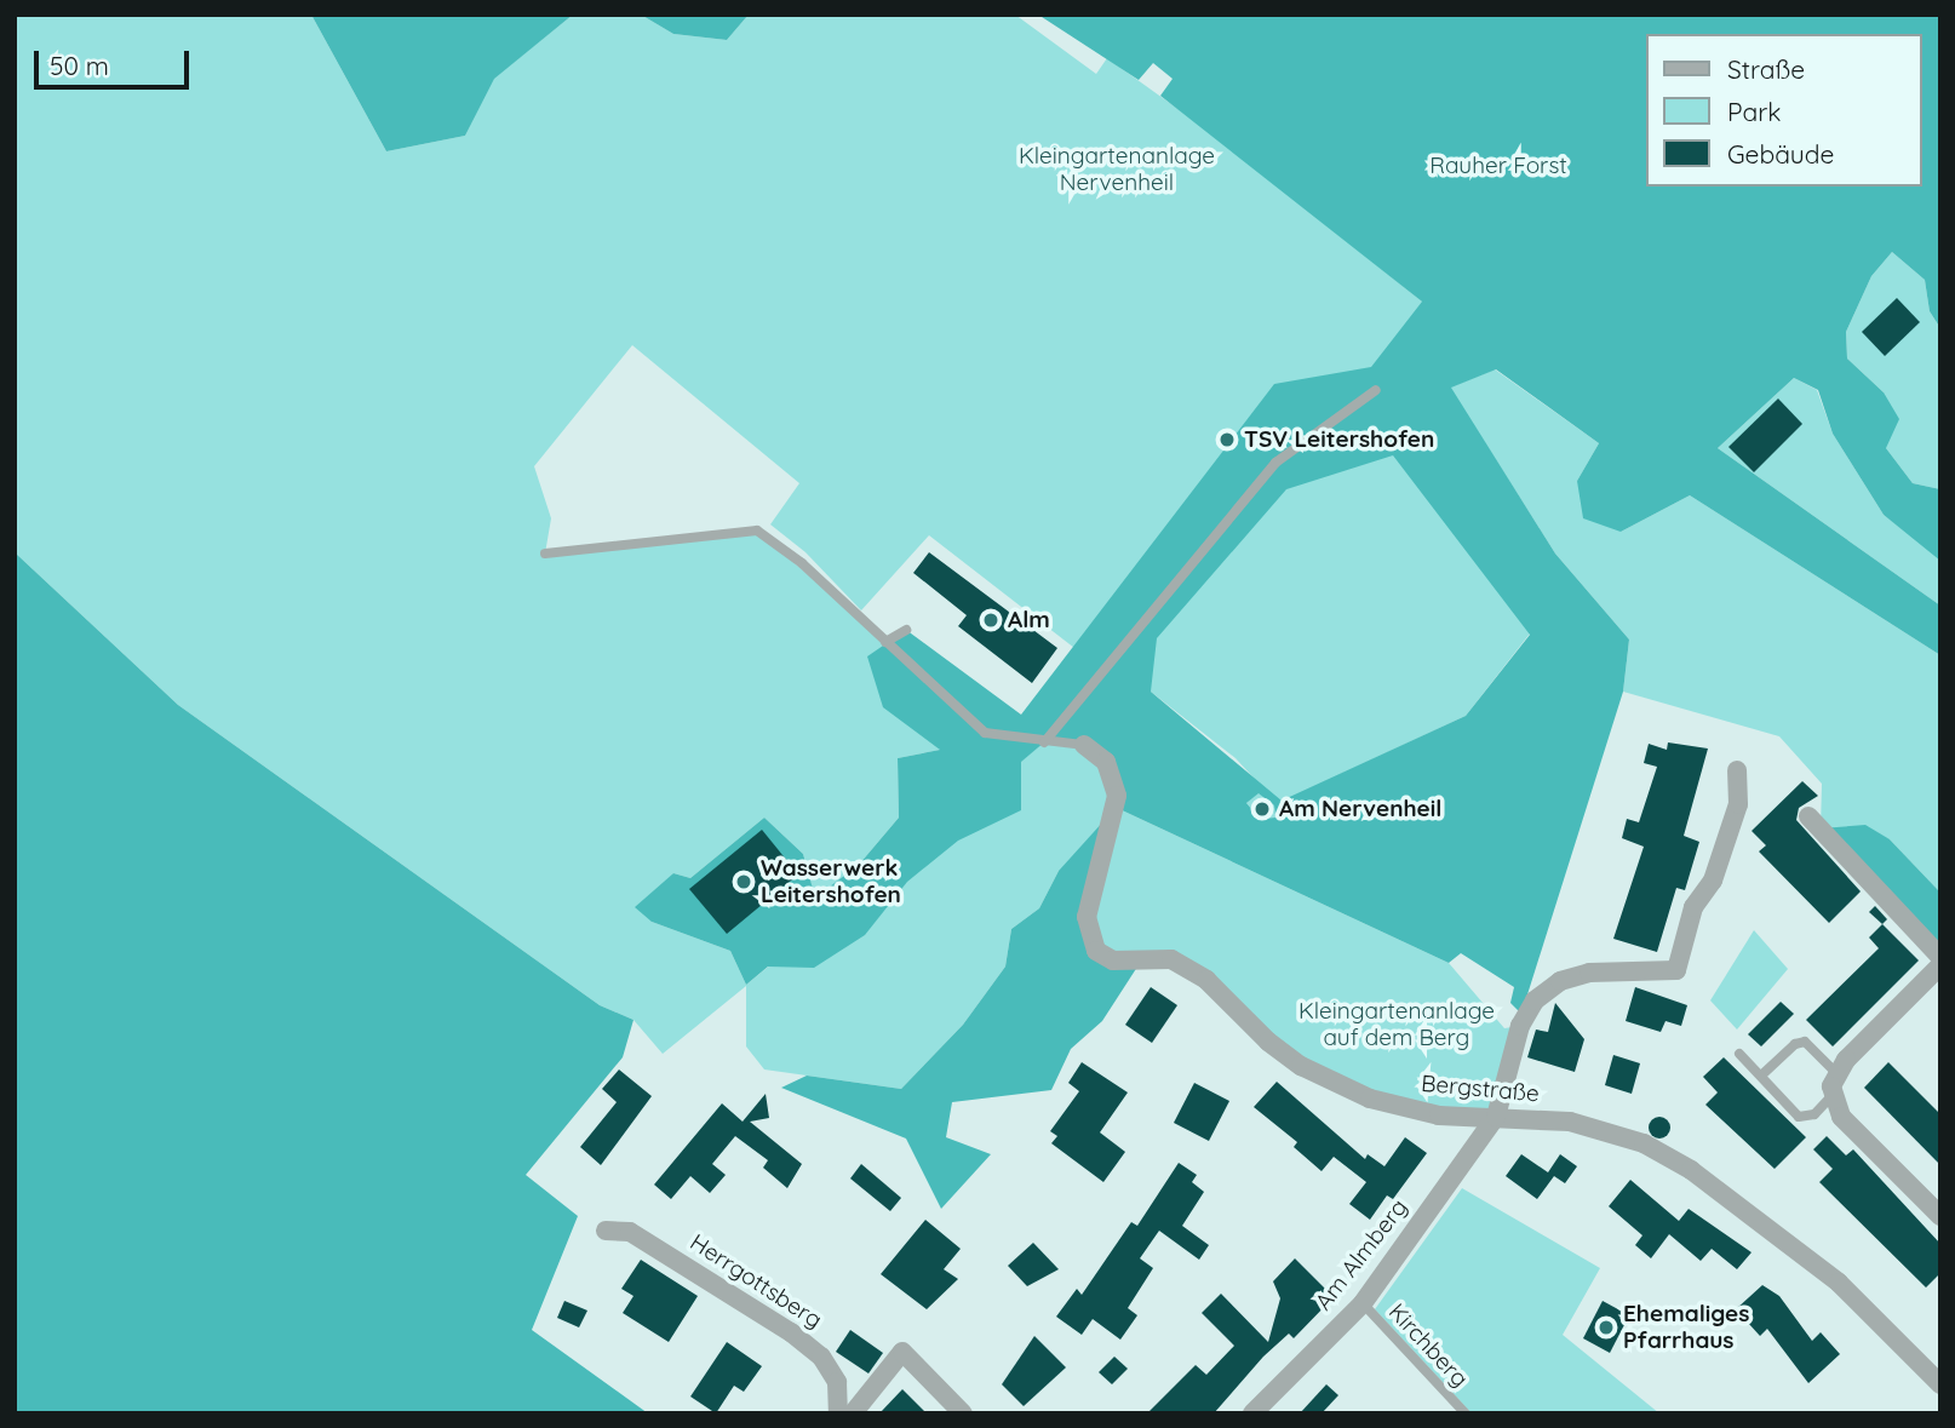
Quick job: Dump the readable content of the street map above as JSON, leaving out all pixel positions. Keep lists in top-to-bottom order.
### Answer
{
  "streets": {
    "street": ["Bergstraße", "Am Almberg", "Herrgottsberg"],
    "lane": ["Kirchberg"]
  },
  "crossings": [
    ["Bergstraße", "Am Almberg"],
    ["Am Almberg", "Kirchberg"]
  ],
  "parks": ["Kleingartenanlage Nervenheil", "Rauher Forst", "Kleingartenanlage auf dem Berg"],
  "places": [
    "TSV Leitershofen",
    "Alm",
    "Am Nervenheil",
    "Wasserwerk Leitershofen",
    "Ehemaliges Pfarrhaus"
  ],
  "legend": ["Straße", "Park", "Gebäude"],
  "scale_bar": "50 m"
}
